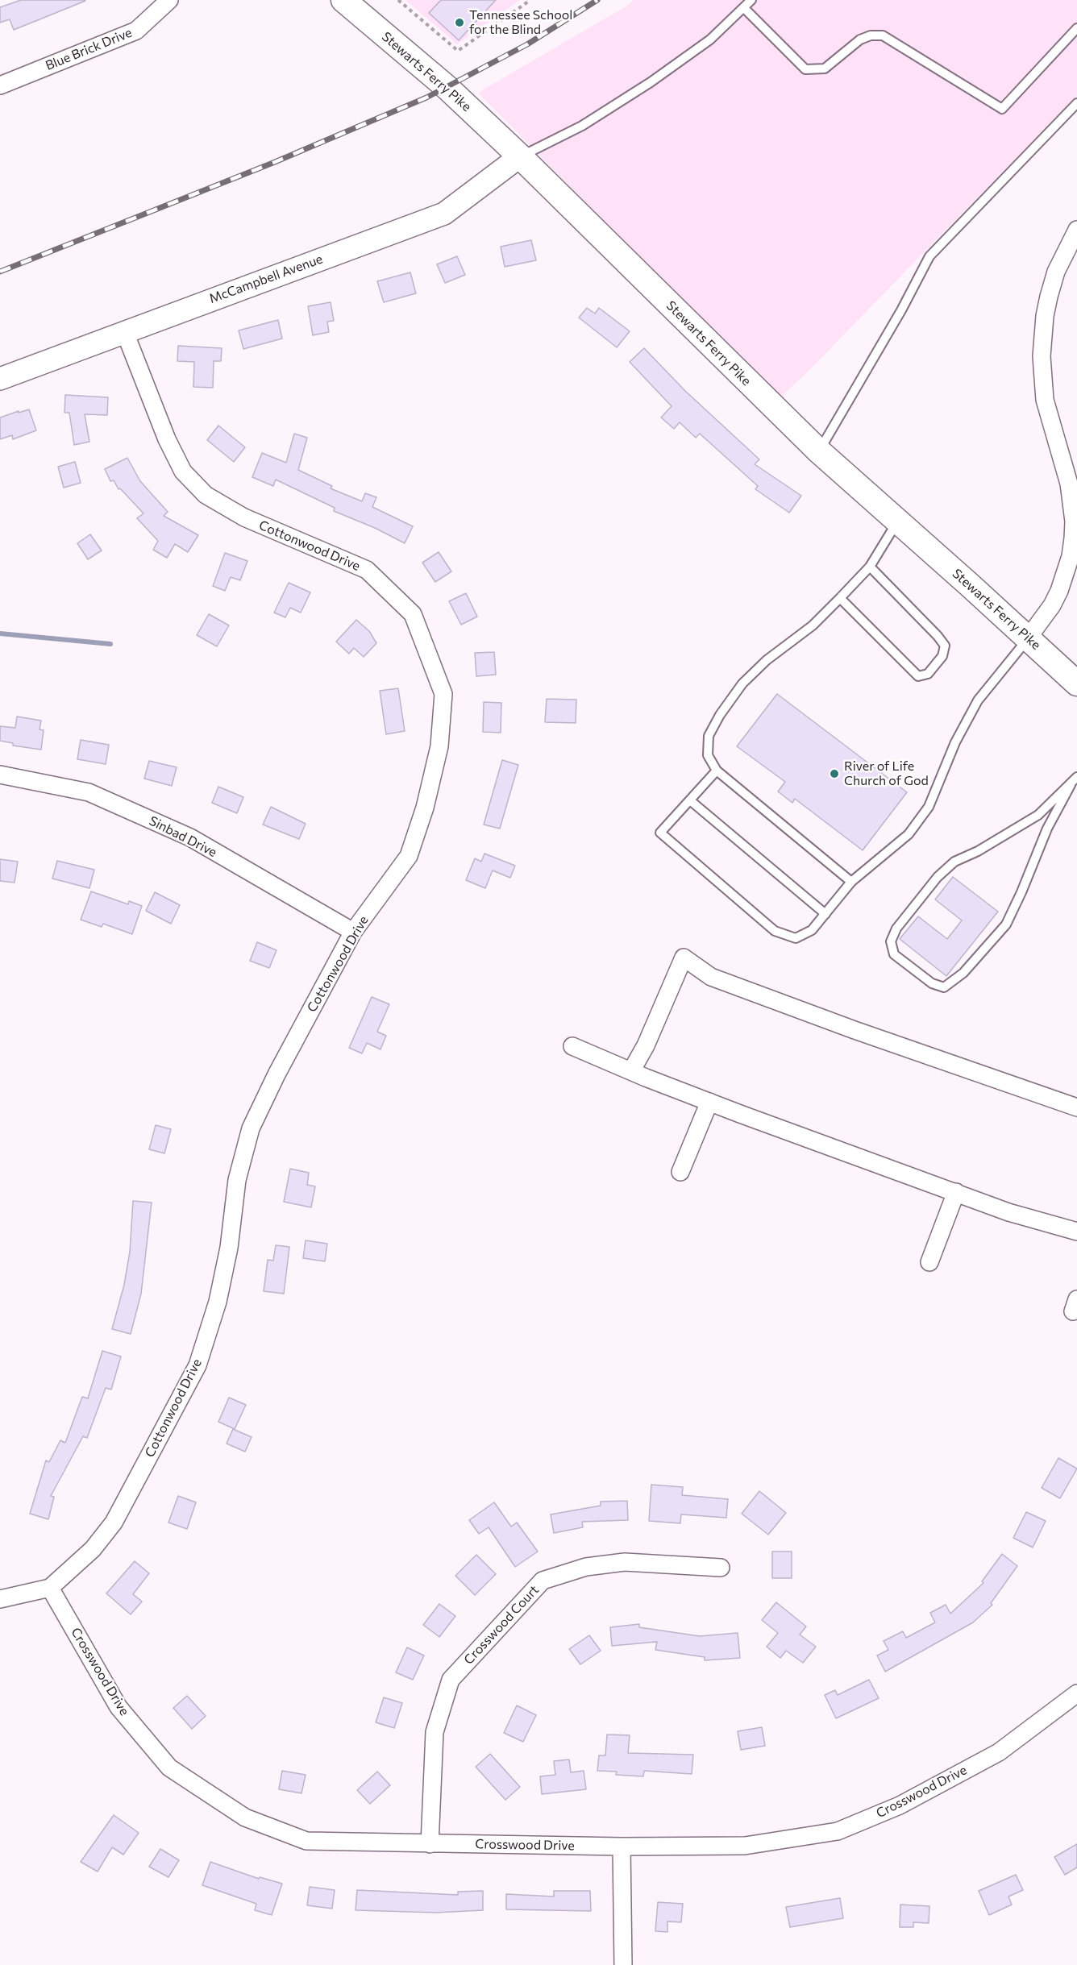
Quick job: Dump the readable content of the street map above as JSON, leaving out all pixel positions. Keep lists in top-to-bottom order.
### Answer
{
  "streets": {
    "main road": ["Stewarts Ferry Pike"],
    "street": [
      "Blue Brick Drive",
      "McCampbell Avenue",
      "Cottonwood Drive",
      "Sinbad Drive",
      "Crosswood Court",
      "Crosswood Drive"
    ]
  },
  "crossings": [
    ["Stewarts Ferry Pike", "McCampbell Avenue"],
    ["McCampbell Avenue", "Cottonwood Drive"],
    ["Cottonwood Drive", "Sinbad Drive"],
    ["Cottonwood Drive", "Crosswood Drive"],
    ["Crosswood Court", "Crosswood Drive"]
  ],
  "places": ["Tennessee School for the Blind", "River of Life Church of God"]
}
